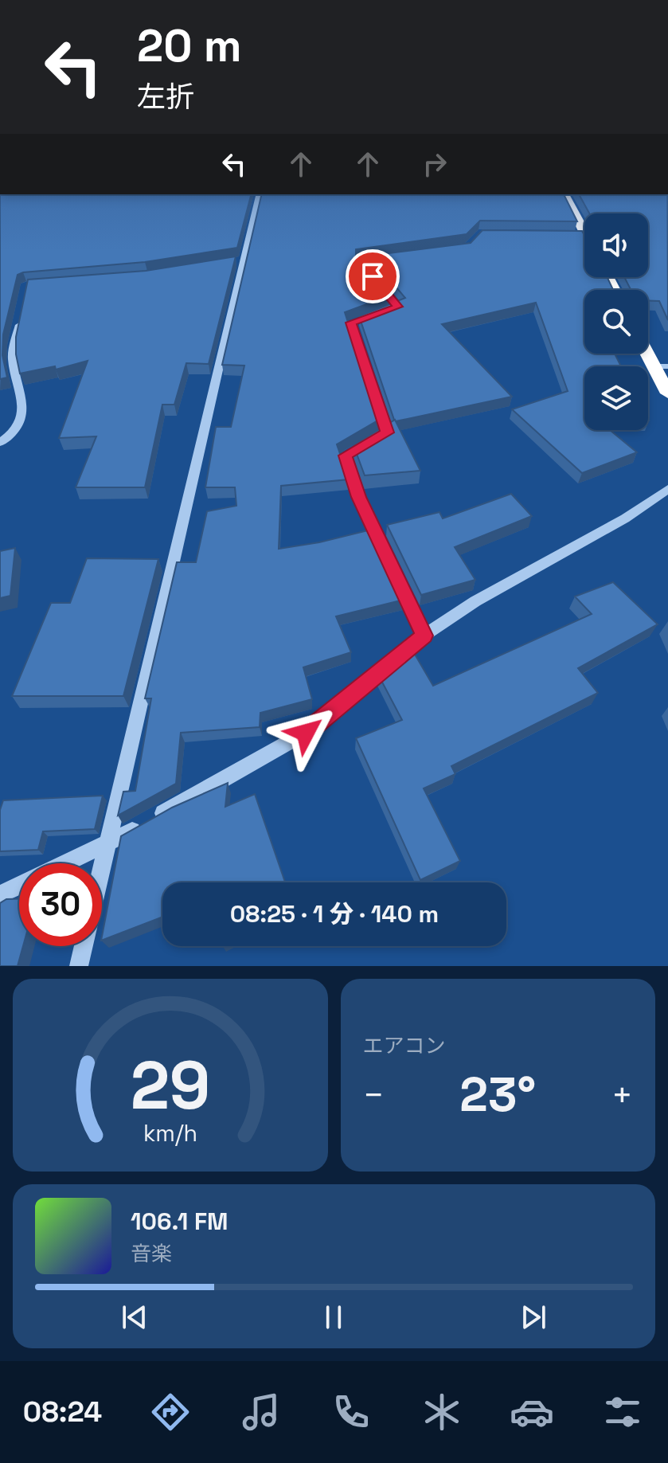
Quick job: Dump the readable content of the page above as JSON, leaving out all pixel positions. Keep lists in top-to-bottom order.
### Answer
{
  "page": {
    "turn": ["20 m", "左折"],
    "limit": "30",
    "trip": "08:25 · 1 分 · 140 m",
    "tile": "エアコン",
    "heat": ["−", "23°", "+"],
    "song": ["106.1 FM", "音楽"],
    "tabs": "08:24",
    "gauge": ["29", "km/h"]
  }
}
